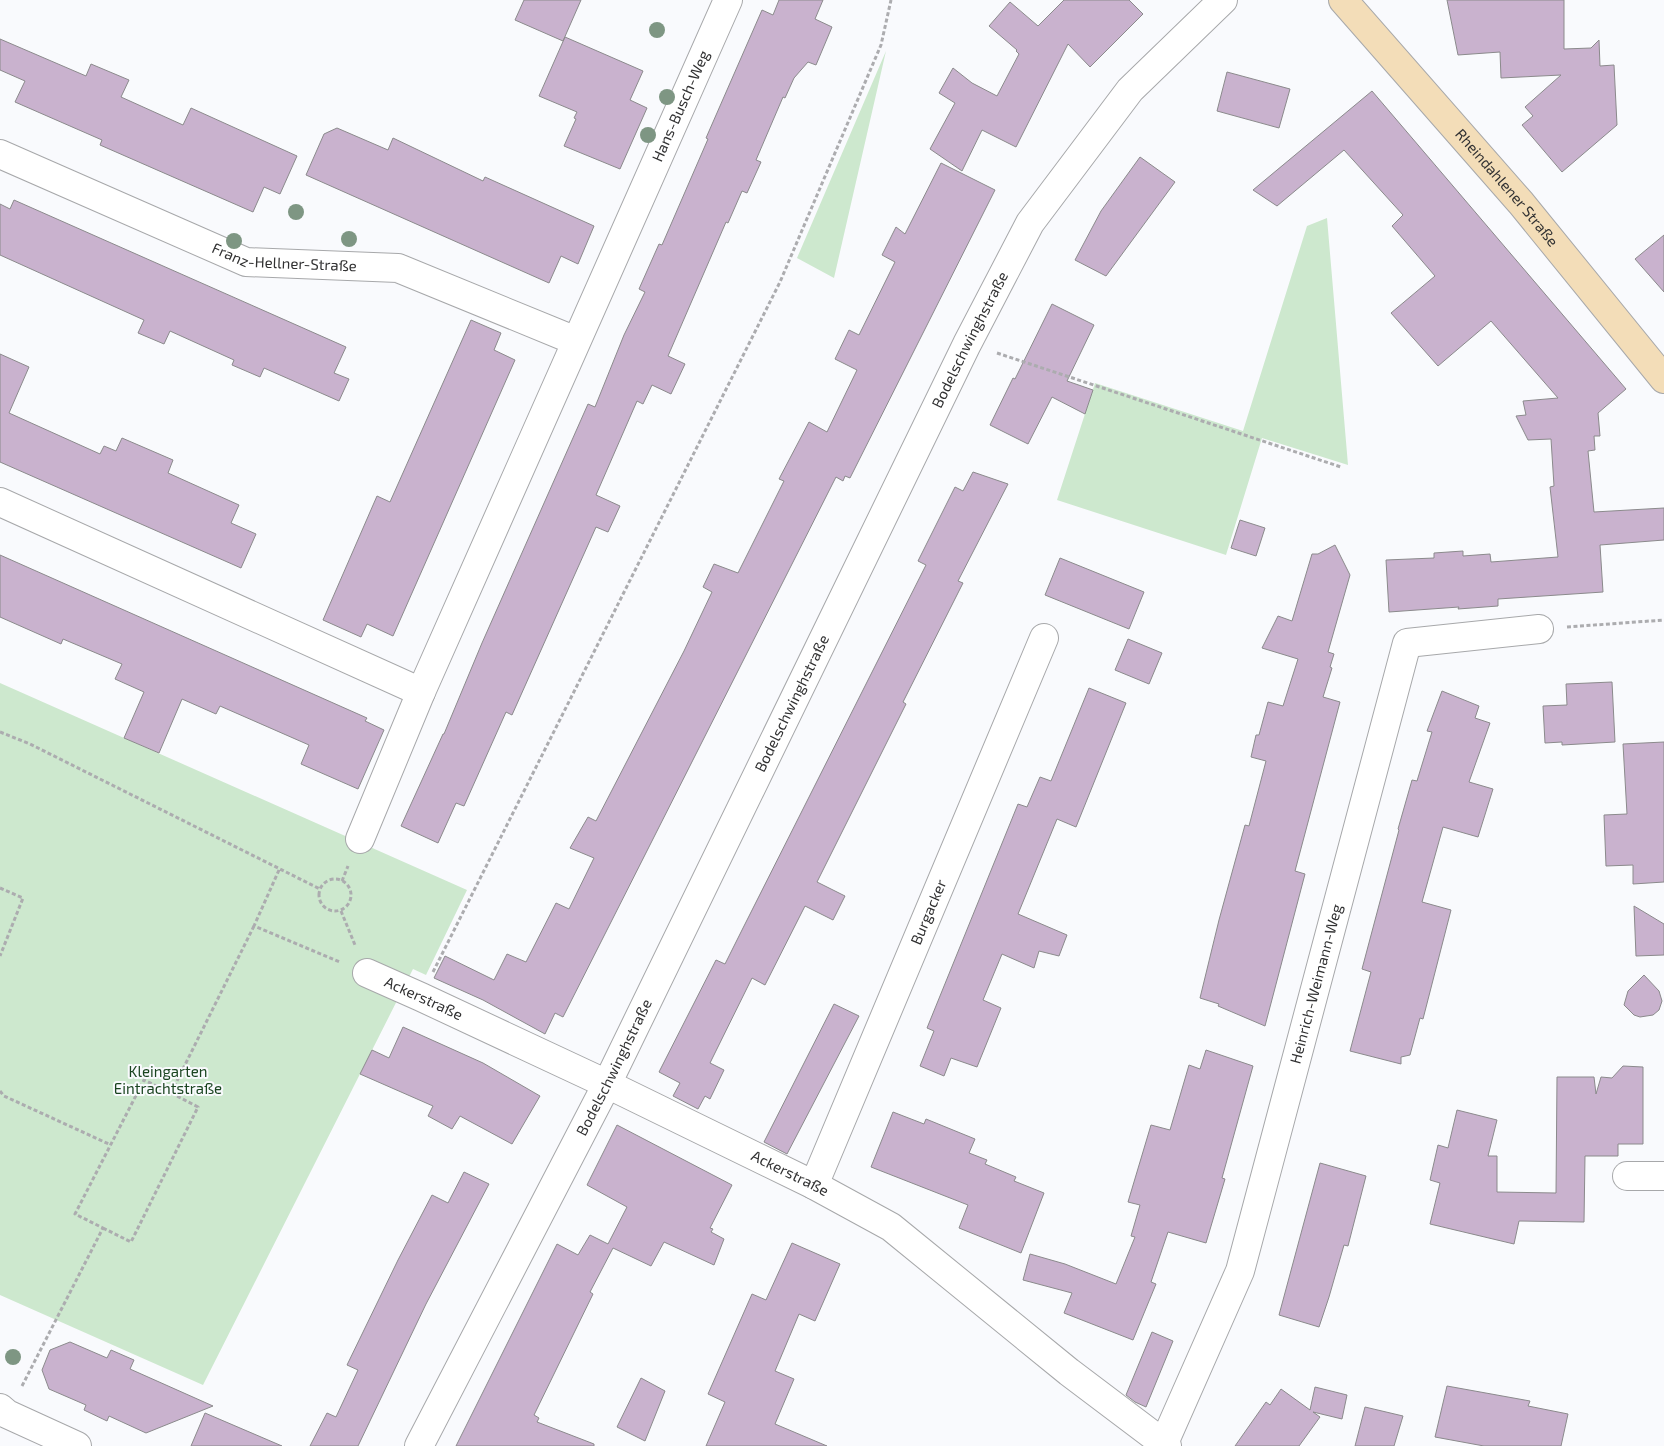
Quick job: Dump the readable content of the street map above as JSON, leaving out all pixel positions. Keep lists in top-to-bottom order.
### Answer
{
  "streets": {
    "main road": ["Rheindahlener Straße"],
    "street": [
      "Hans-Busch-Weg",
      "Franz-Hellner-Straße",
      "Bodelschwinghstraße",
      "Burgacker",
      "Heinrich-Weimann-Weg",
      "Ackerstraße"
    ]
  },
  "crossings": [
    ["Hans-Busch-Weg", "Franz-Hellner-Straße"],
    ["Bodelschwinghstraße", "Ackerstraße"],
    ["Burgacker", "Ackerstraße"],
    ["Heinrich-Weimann-Weg", "Ackerstraße"]
  ],
  "parks": ["Kleingarten Eintrachtstraße"]
}
